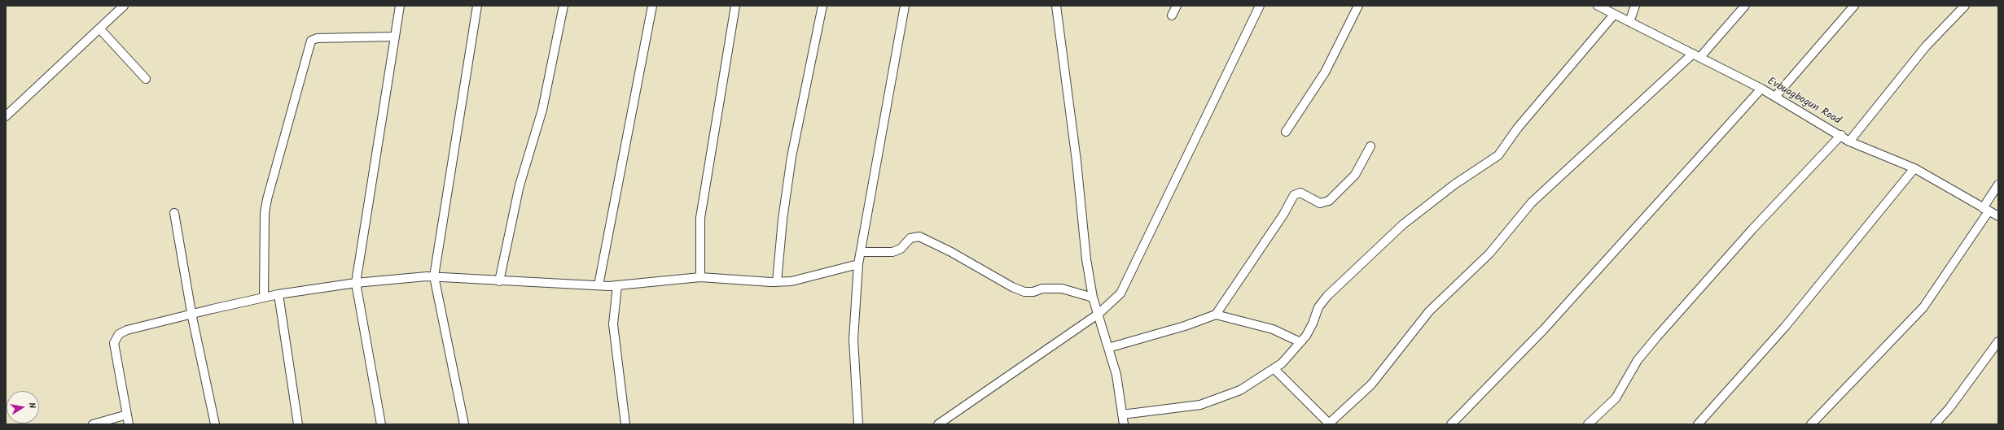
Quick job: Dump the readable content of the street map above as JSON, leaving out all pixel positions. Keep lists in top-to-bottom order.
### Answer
{
  "streets": {
    "street": ["Evbuagbogun Road"]
  },
  "north": "right"
}
